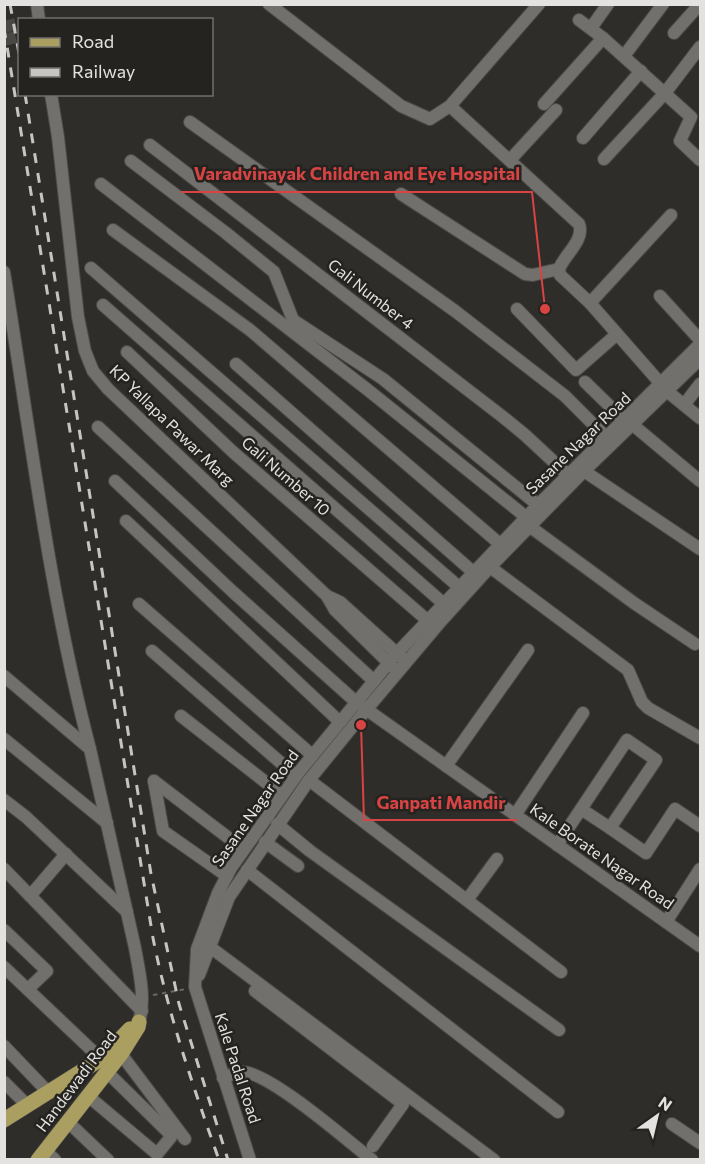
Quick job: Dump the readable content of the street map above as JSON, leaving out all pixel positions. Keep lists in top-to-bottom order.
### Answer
{
  "streets": {
    "main road": ["Handewadi Road"],
    "street": [
      "Gali Number 4",
      "KP Yallapa Pawar Marg",
      "Sasane Nagar Road",
      "Gali Number 10",
      "Kale Borate Nagar Road",
      "Kale Padal Road"
    ]
  },
  "crossings": [
    ["Gali Number 4", "Sasane Nagar Road"],
    ["KP Yallapa Pawar Marg", "Sasane Nagar Road"],
    ["Sasane Nagar Road", "Gali Number 10"],
    ["Sasane Nagar Road", "Kale Borate Nagar Road"],
    ["Sasane Nagar Road", "Kale Padal Road"]
  ],
  "places": ["Varadvinayak Children and Eye Hospital", "Ganpati Mandir"],
  "legend": ["Road", "Railway"],
  "north": "top right"
}
